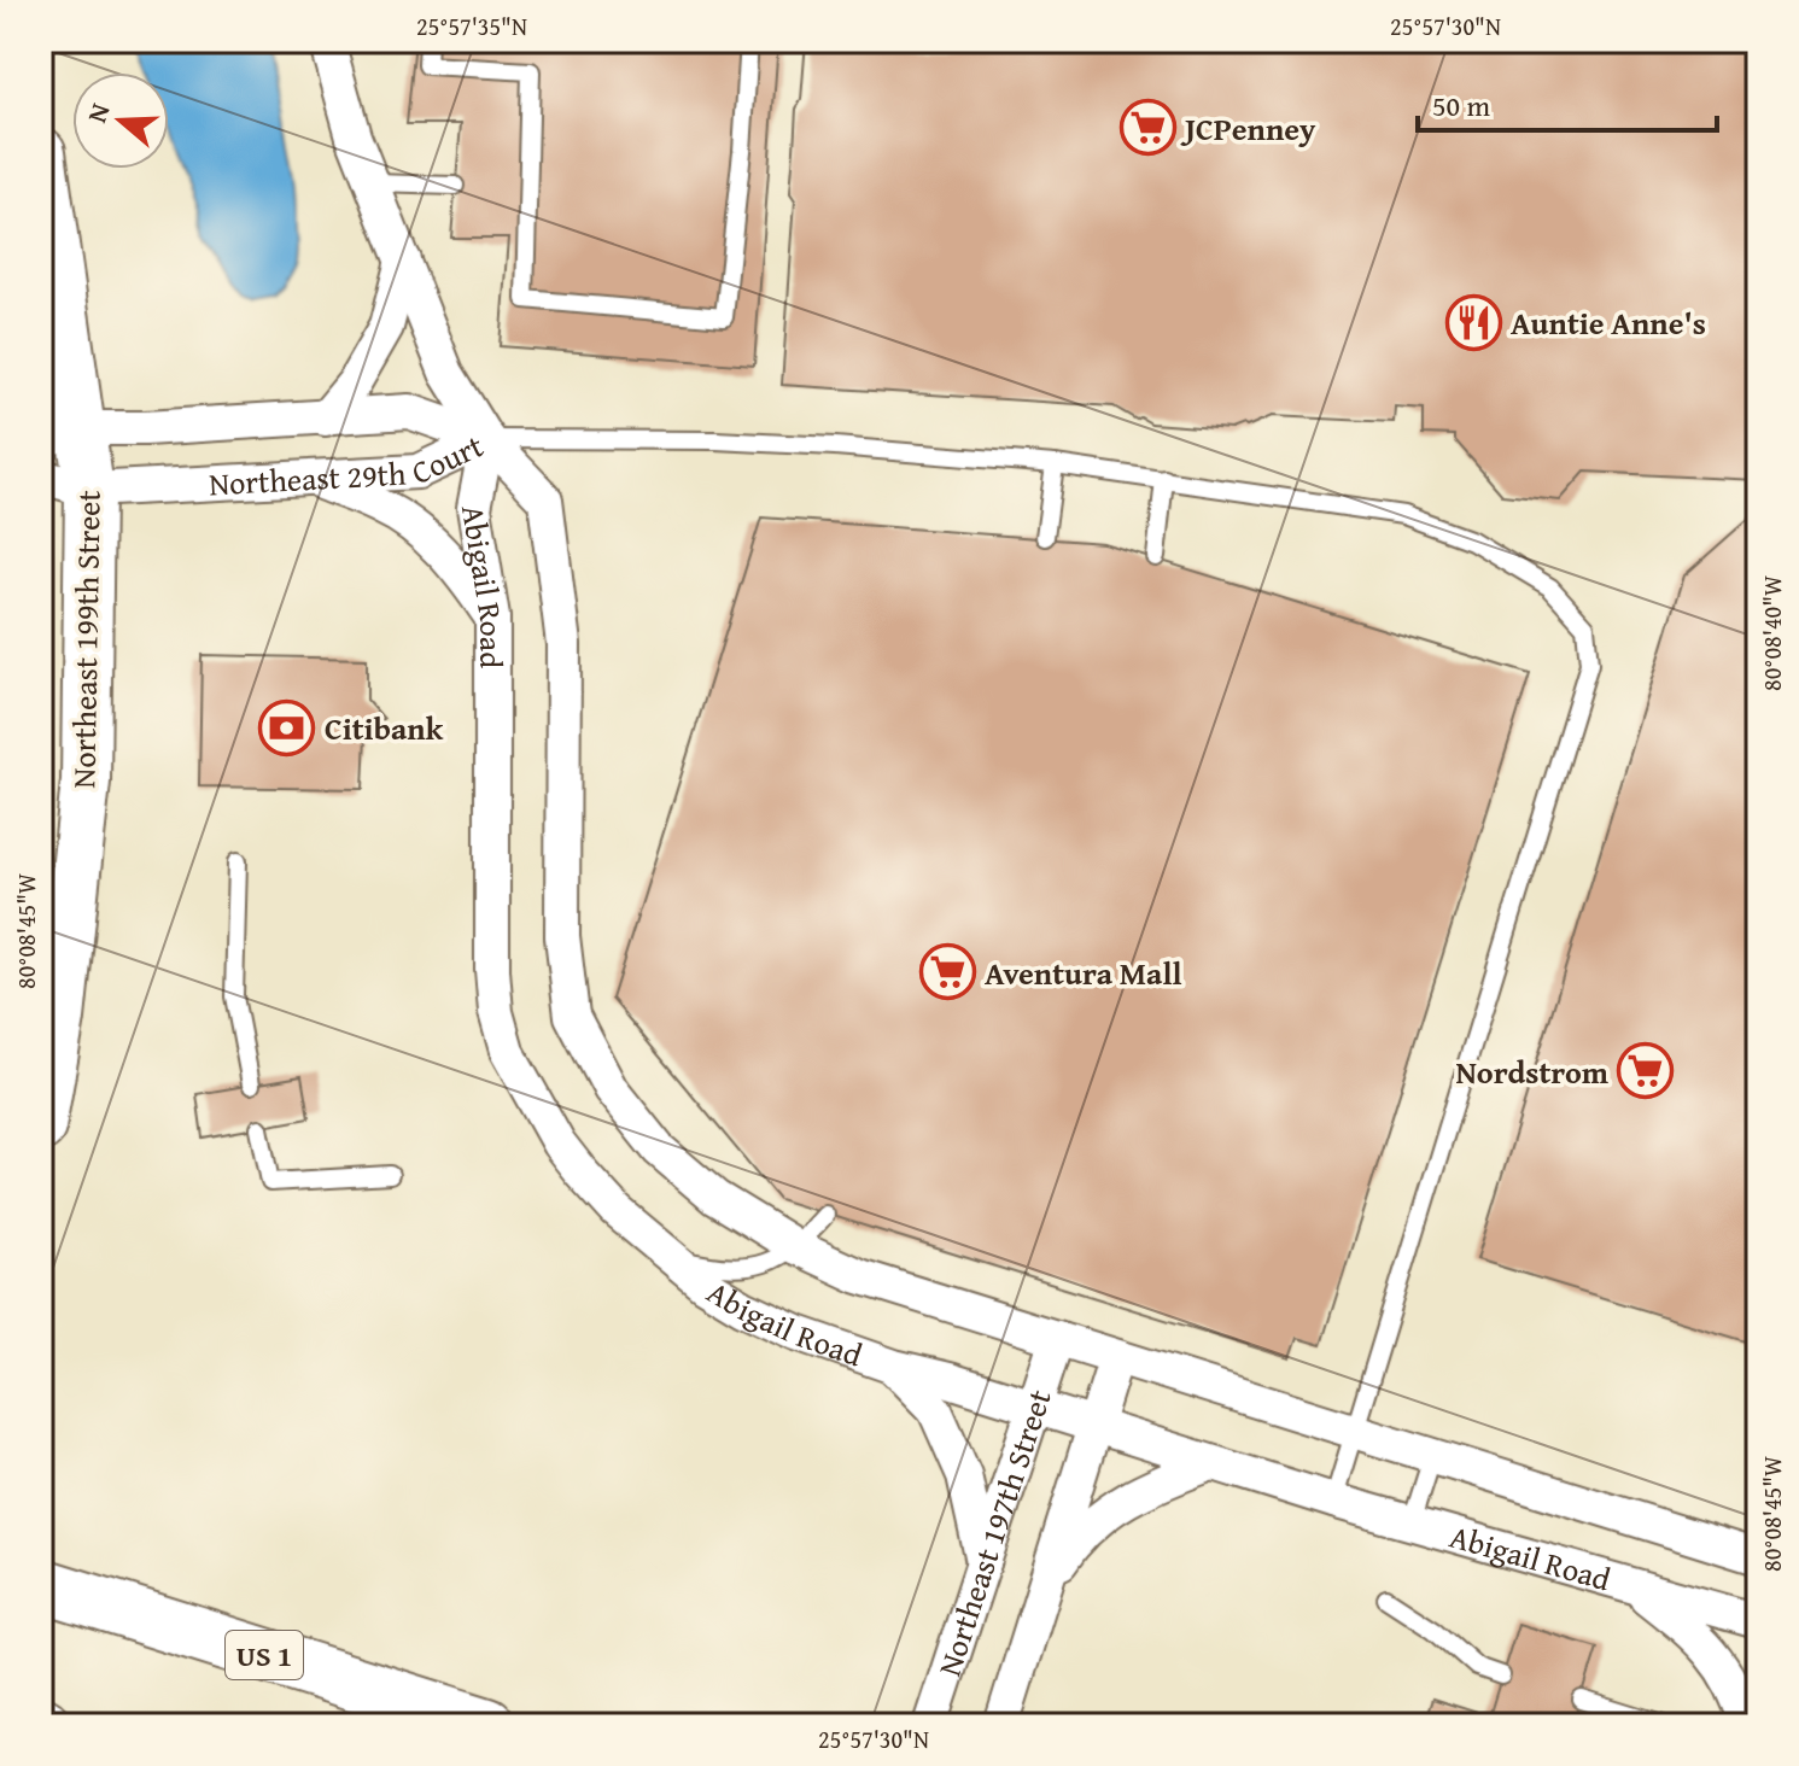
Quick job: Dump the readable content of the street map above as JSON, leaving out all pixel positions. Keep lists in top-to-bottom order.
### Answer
{
  "streets": {
    "main road": ["US 1"],
    "street": [
      "Northeast 29th Court",
      "Abigail Road",
      "Northeast 199th Street",
      "Northeast 197th Street"
    ]
  },
  "crossings": [
    ["Northeast 29th Court", "Abigail Road"],
    ["Northeast 29th Court", "Northeast 199th Street"],
    ["Abigail Road", "Northeast 197th Street"]
  ],
  "places": {
    "supermarket": ["JCPenney", "Aventura Mall", "Nordstrom"],
    "restaurant": ["Auntie Anne's"],
    "bank": ["Citibank"]
  },
  "scale_bar": "50 m",
  "north": "left",
  "coordinates": [
    "25°57'35\"N",
    "25°57'30\"N",
    "80°08'40\"W",
    "80°08'45\"W"
  ]
}
